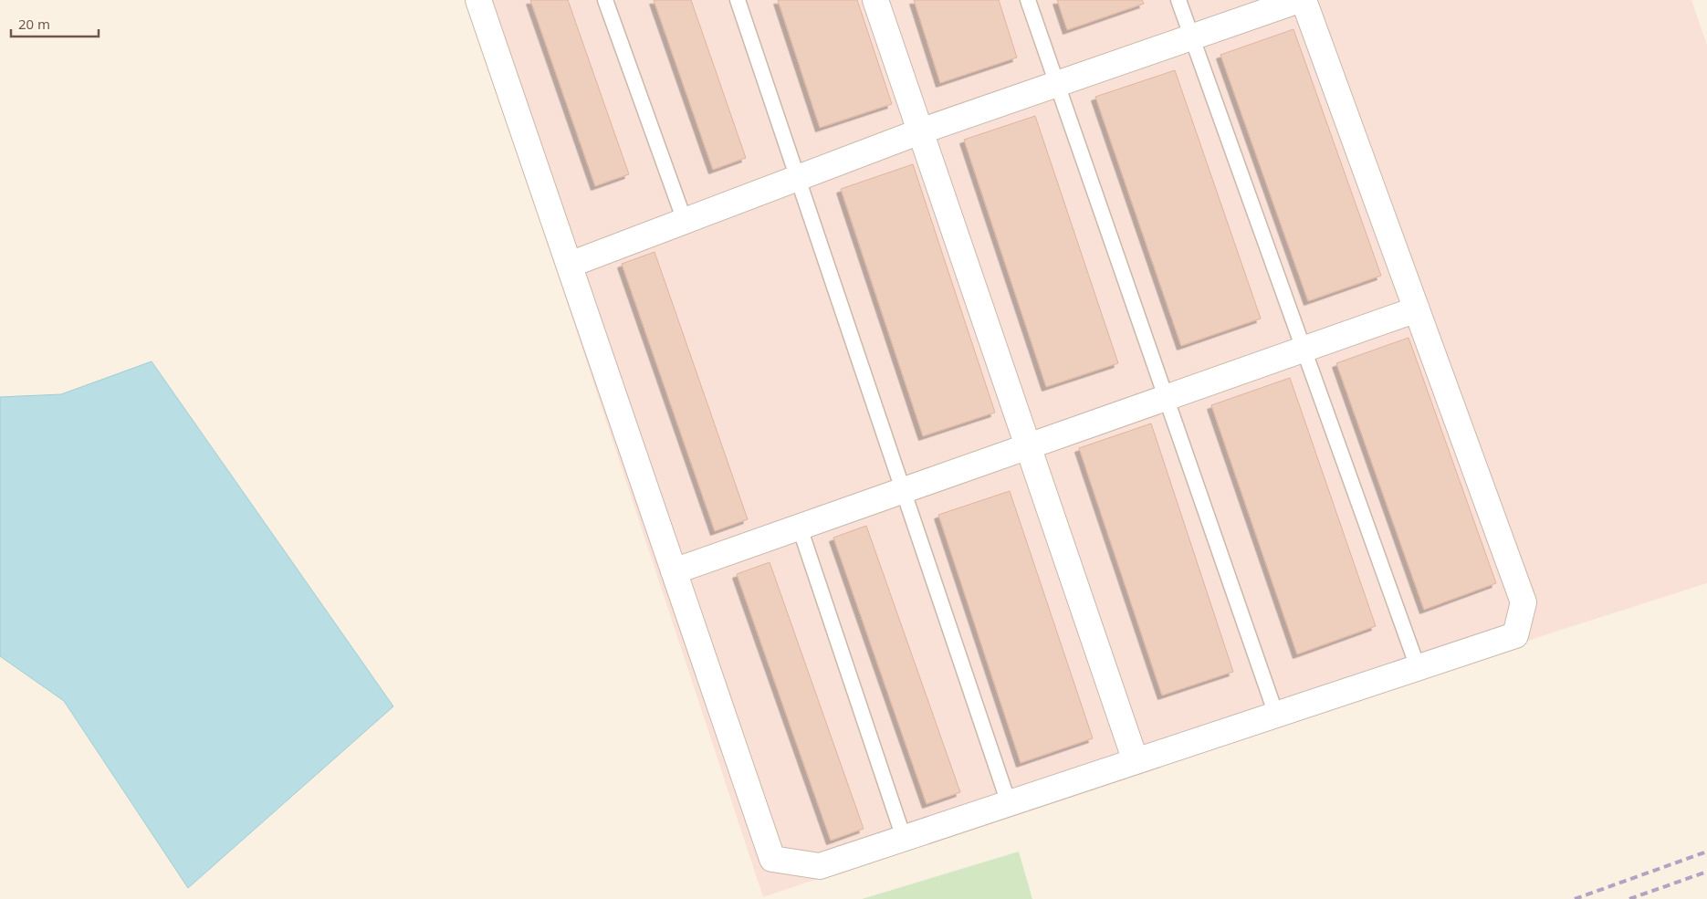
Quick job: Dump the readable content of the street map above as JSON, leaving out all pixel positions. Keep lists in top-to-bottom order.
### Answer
{
  "scale_bar": "20 m"
}
